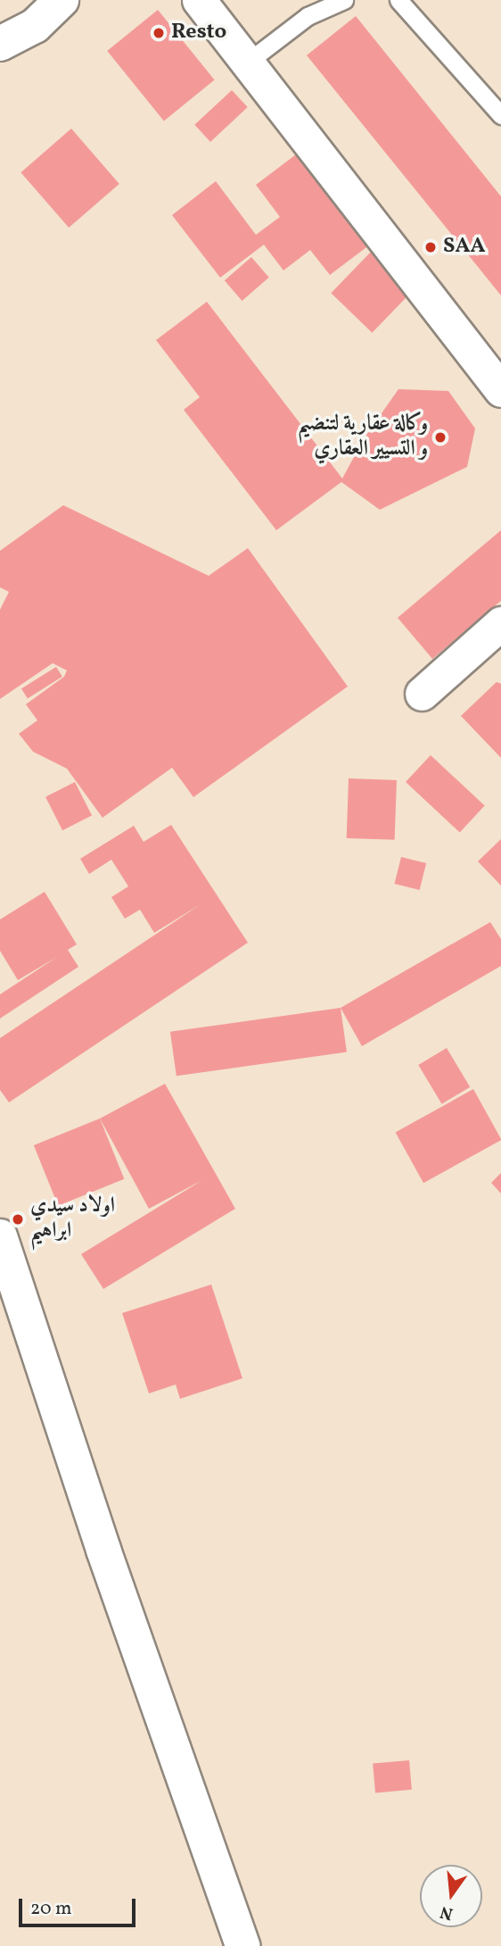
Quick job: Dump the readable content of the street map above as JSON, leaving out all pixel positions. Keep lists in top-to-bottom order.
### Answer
{
  "places": [
    "Resto",
    "SAA",
    "وكالة عقارية لتنضيم و التسيير العقاري",
    "اولاد سيدي ابراهيم"
  ],
  "scale_bar": "20 m",
  "north": "bottom"
}
